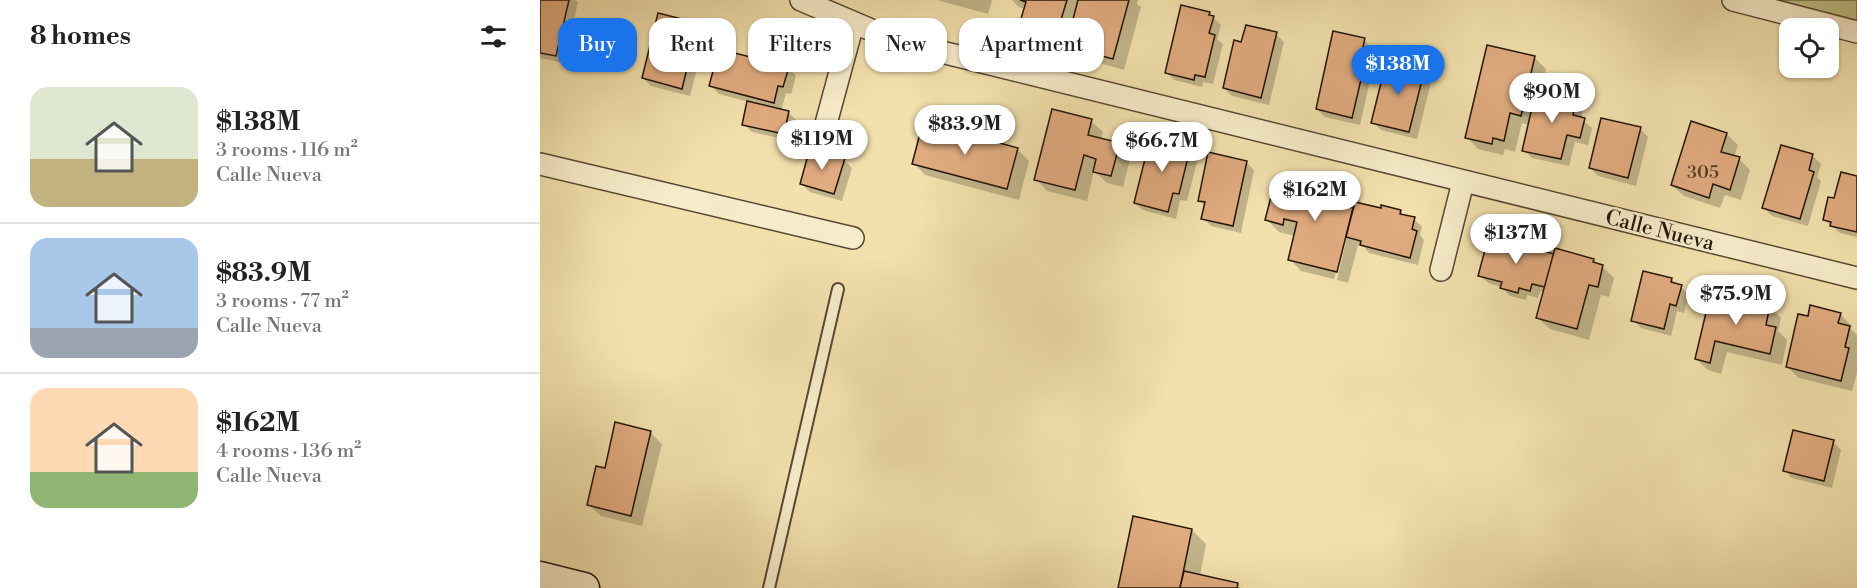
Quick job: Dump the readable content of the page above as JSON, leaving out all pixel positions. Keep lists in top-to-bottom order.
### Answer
{
  "streets": {
    "street": ["Calle Nueva"]
  },
  "house_numbers": ["305"],
  "page": {
    "heading": "8 homes",
    "chip": [
      "Buy",
      "Rent",
      "Filters",
      "New",
      "Apartment"
    ],
    "price": [
      "$138M",
      "$90M",
      "$83.9M",
      "$119M",
      "$66.7M",
      "$162M",
      "$137M",
      "$75.9M"
    ],
    "list": [
      {
        "name": "$138M",
        "note": "3 rooms · 116 m² · Calle Nueva"
      },
      {
        "name": "$83.9M",
        "note": "3 rooms · 77 m² · Calle Nueva"
      },
      {
        "name": "$162M",
        "note": "4 rooms · 136 m² · Calle Nueva"
      }
    ]
  }
}
